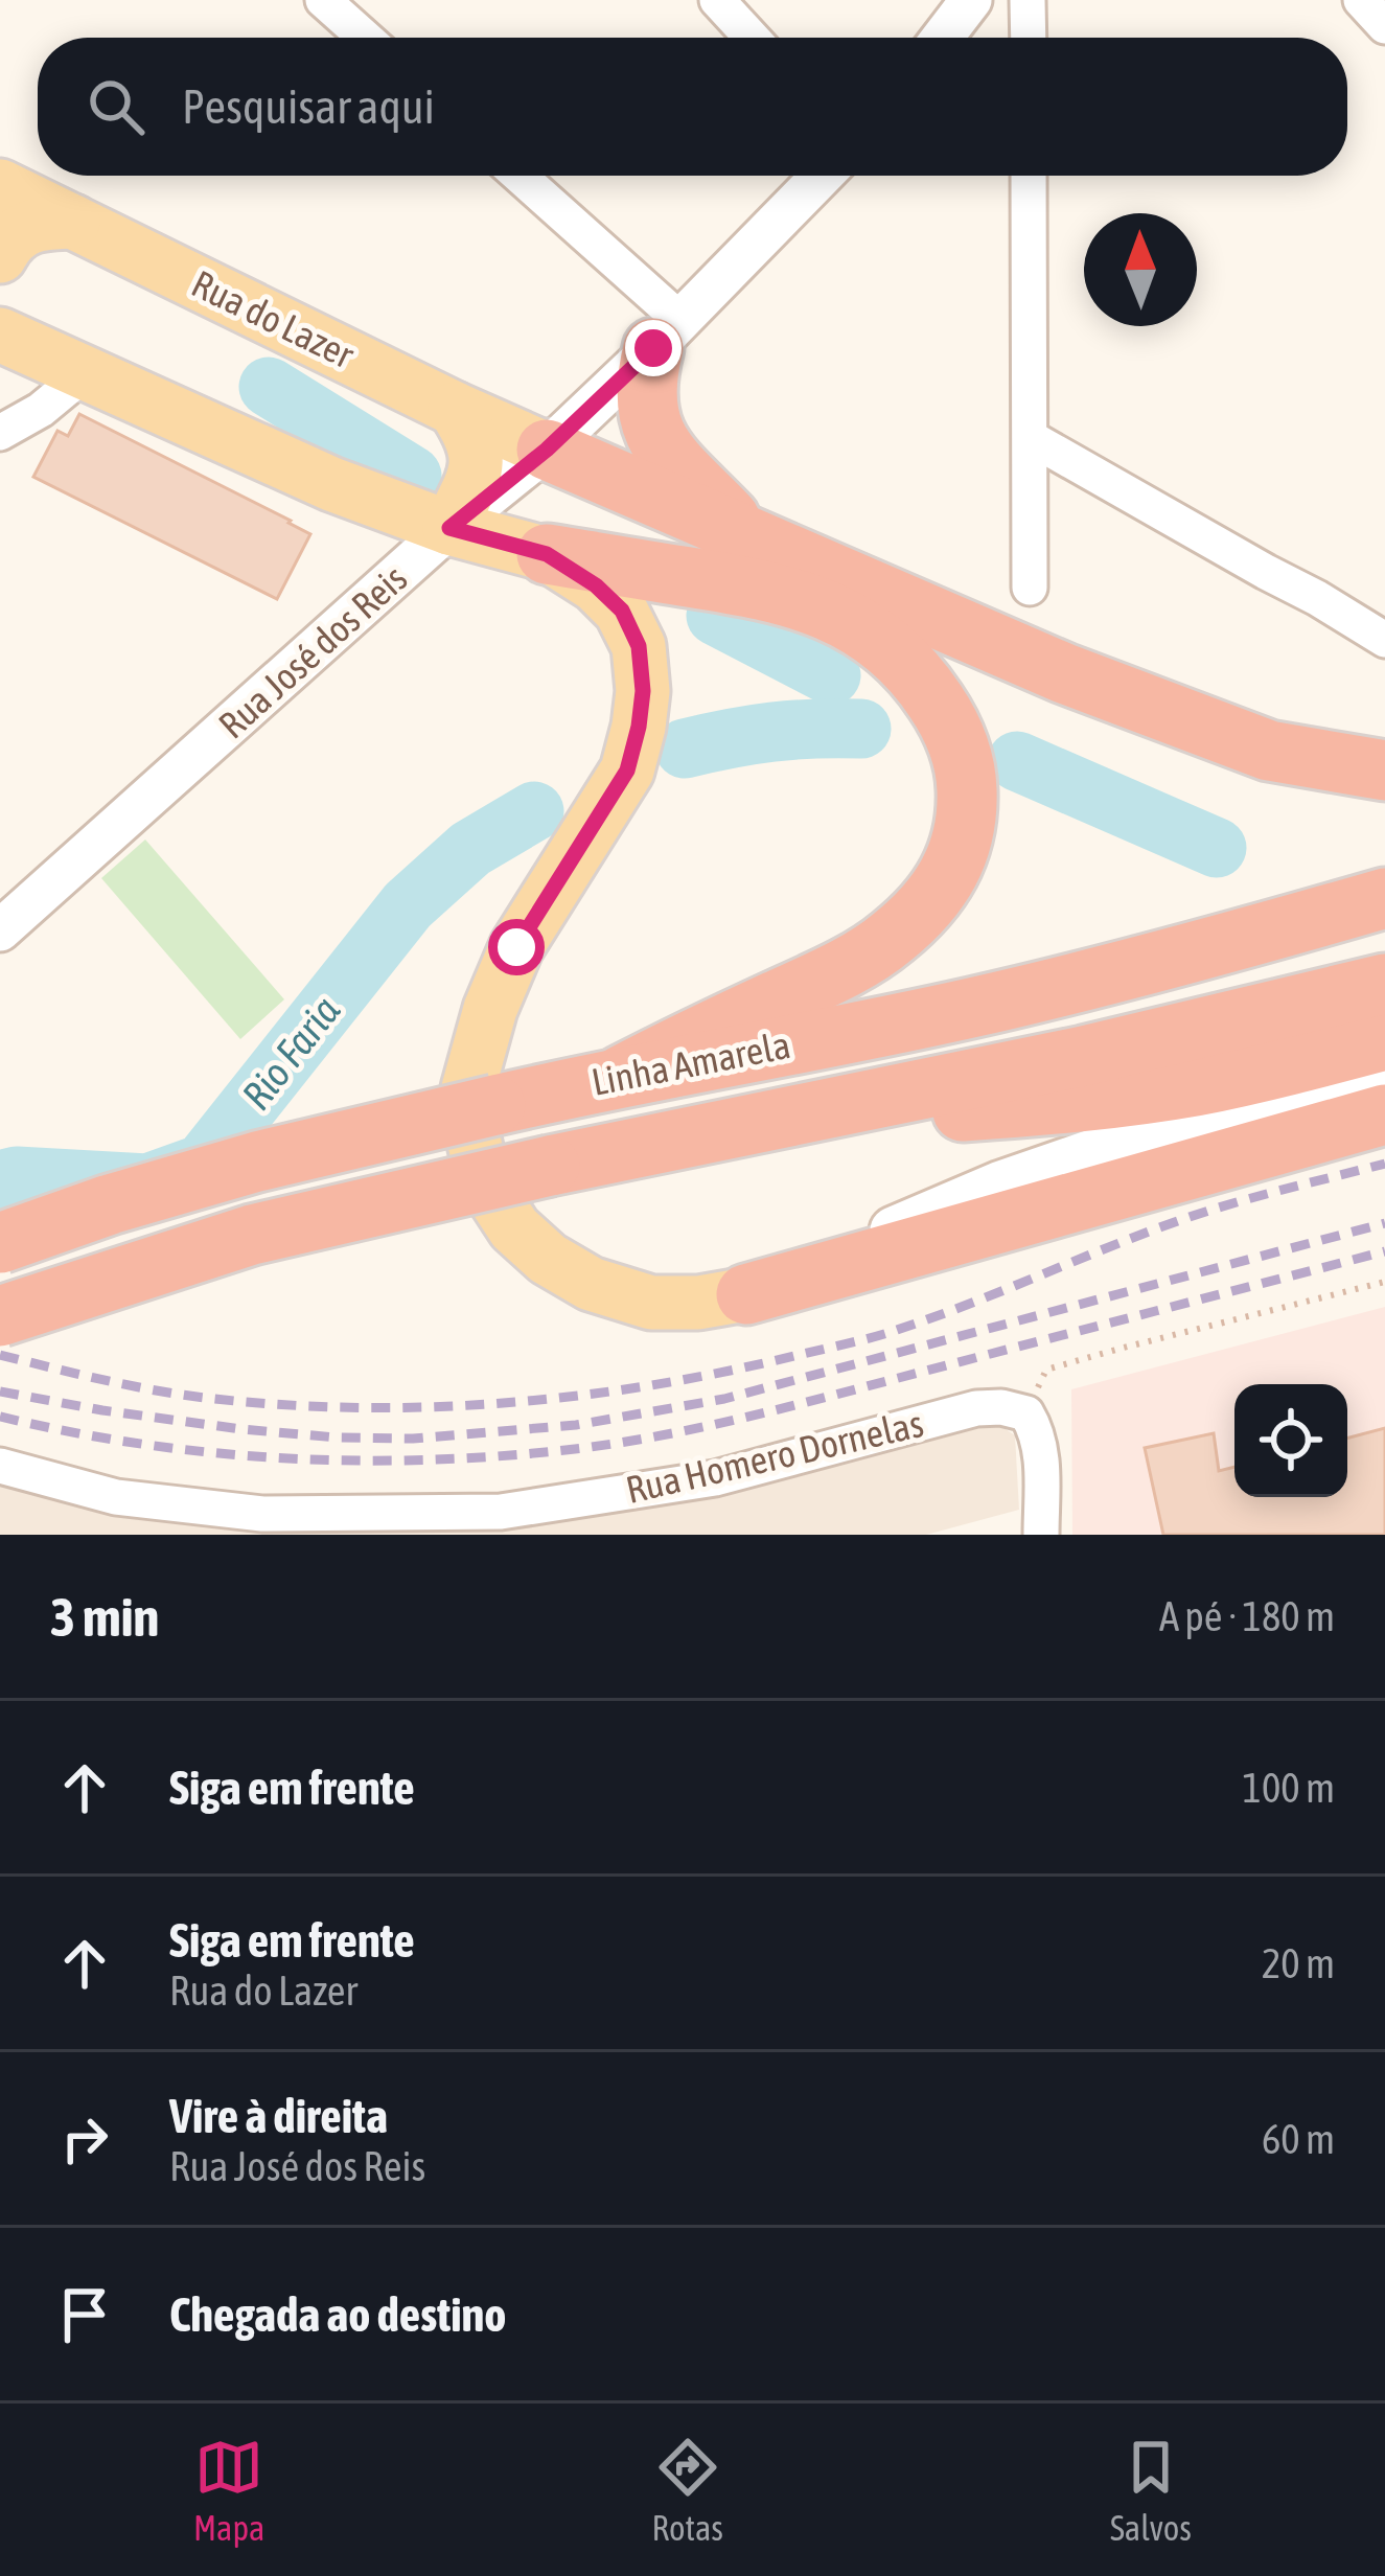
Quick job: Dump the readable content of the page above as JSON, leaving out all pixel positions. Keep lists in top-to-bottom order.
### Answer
{
  "streets": {
    "highway": ["Linha Amarela"],
    "main road": ["Rua do Lazer"],
    "street": ["Rua José dos Reis", "Rua Homero Dornelas"]
  },
  "crossings": [
    ["Rua do Lazer", "Rua José dos Reis"]
  ],
  "water": ["Rio Faria"],
  "north": "top",
  "page": {
    "search": "Pesquisar aqui",
    "heading": ["3 min", "A pé · 180 m"],
    "list": [
      ["Siga em frente", "100 m"],
      ["Siga em frente", "Rua do Lazer", "20 m"],
      ["Vire à direita", "Rua José dos Reis", "60 m"],
      "Chegada ao destino"
    ],
    "nav": ["Mapa", "Rotas", "Salvos"]
  }
}
